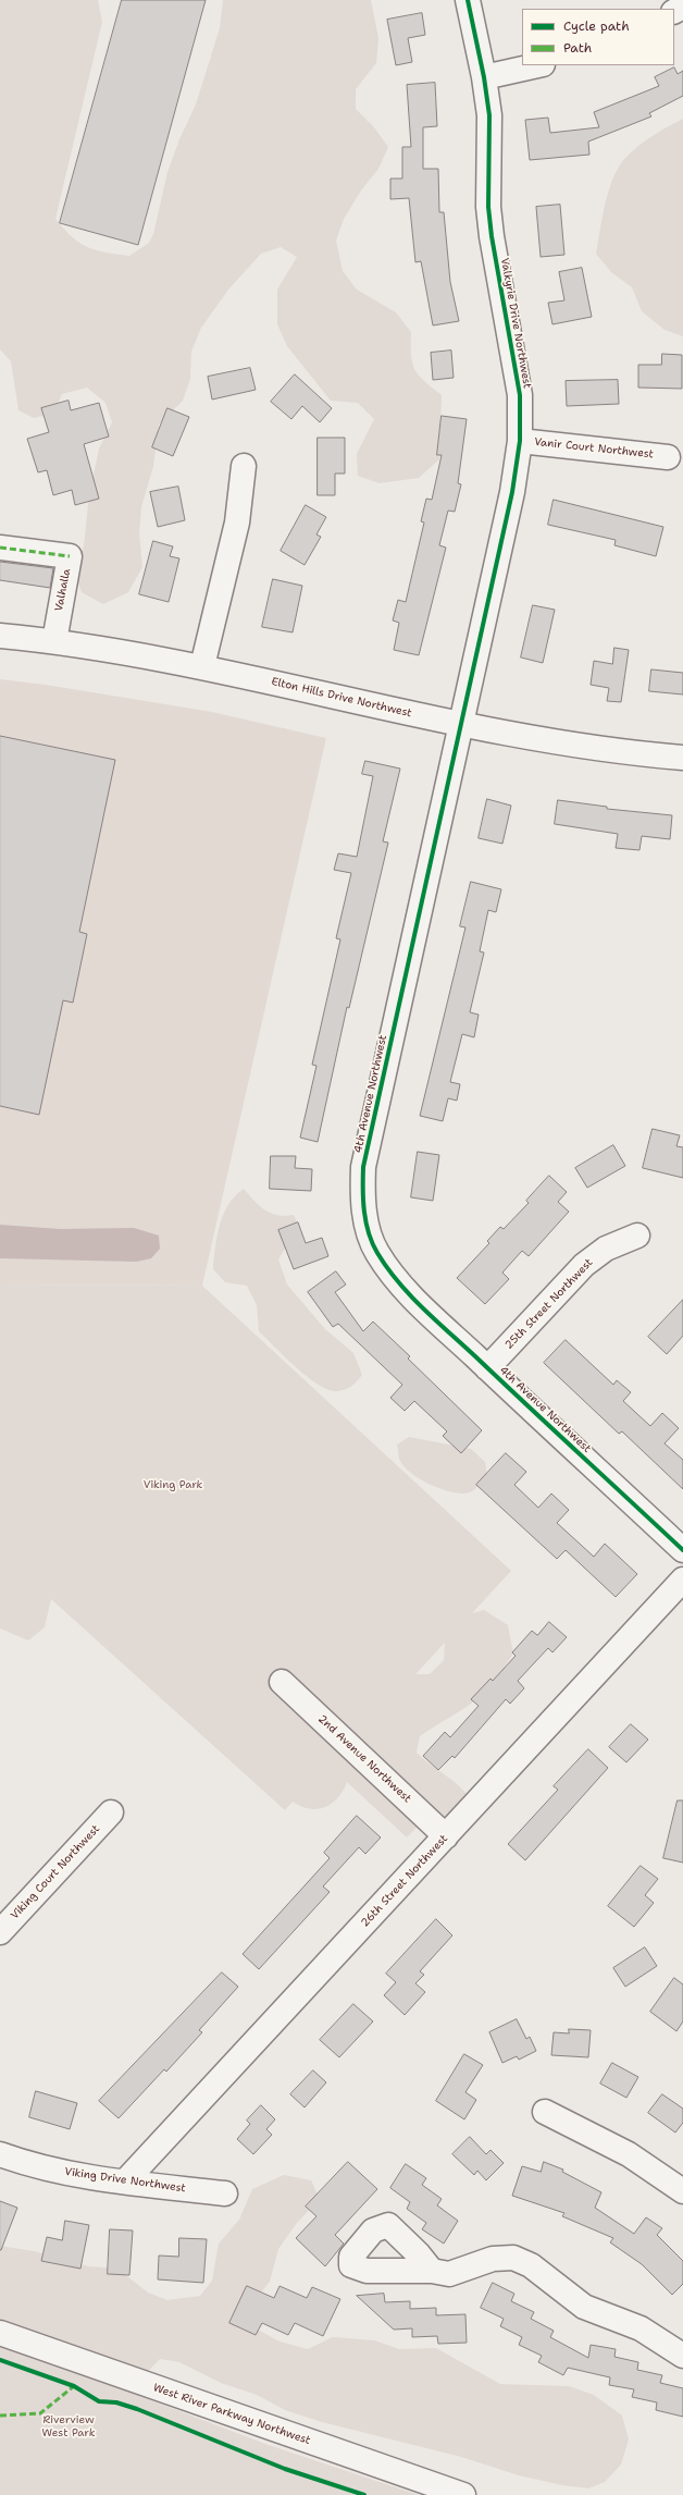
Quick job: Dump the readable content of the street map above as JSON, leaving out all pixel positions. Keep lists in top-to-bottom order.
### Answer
{
  "streets": {
    "street": [
      "Valkyrie Drive Northwest",
      "Vanir Court Northwest",
      "Valhalla",
      "Elton Hills Drive Northwest",
      "4th Avenue Northwest",
      "25th Street Northwest",
      "2nd Avenue Northwest",
      "Viking Court Northwest",
      "26th Street Northwest",
      "Viking Drive Northwest",
      "West River Parkway Northwest"
    ]
  },
  "crossings": [
    ["Valkyrie Drive Northwest", "Vanir Court Northwest"],
    ["Valkyrie Drive Northwest", "Elton Hills Drive Northwest"],
    ["Valkyrie Drive Northwest", "4th Avenue Northwest"],
    ["Valhalla", "Elton Hills Drive Northwest"],
    ["Elton Hills Drive Northwest", "4th Avenue Northwest"],
    ["4th Avenue Northwest", "25th Street Northwest"],
    ["2nd Avenue Northwest", "26th Street Northwest"],
    ["26th Street Northwest", "Viking Drive Northwest"]
  ],
  "parks": ["Viking Park", "Riverview West Park"],
  "legend": ["Cycle path", "Path"]
}
